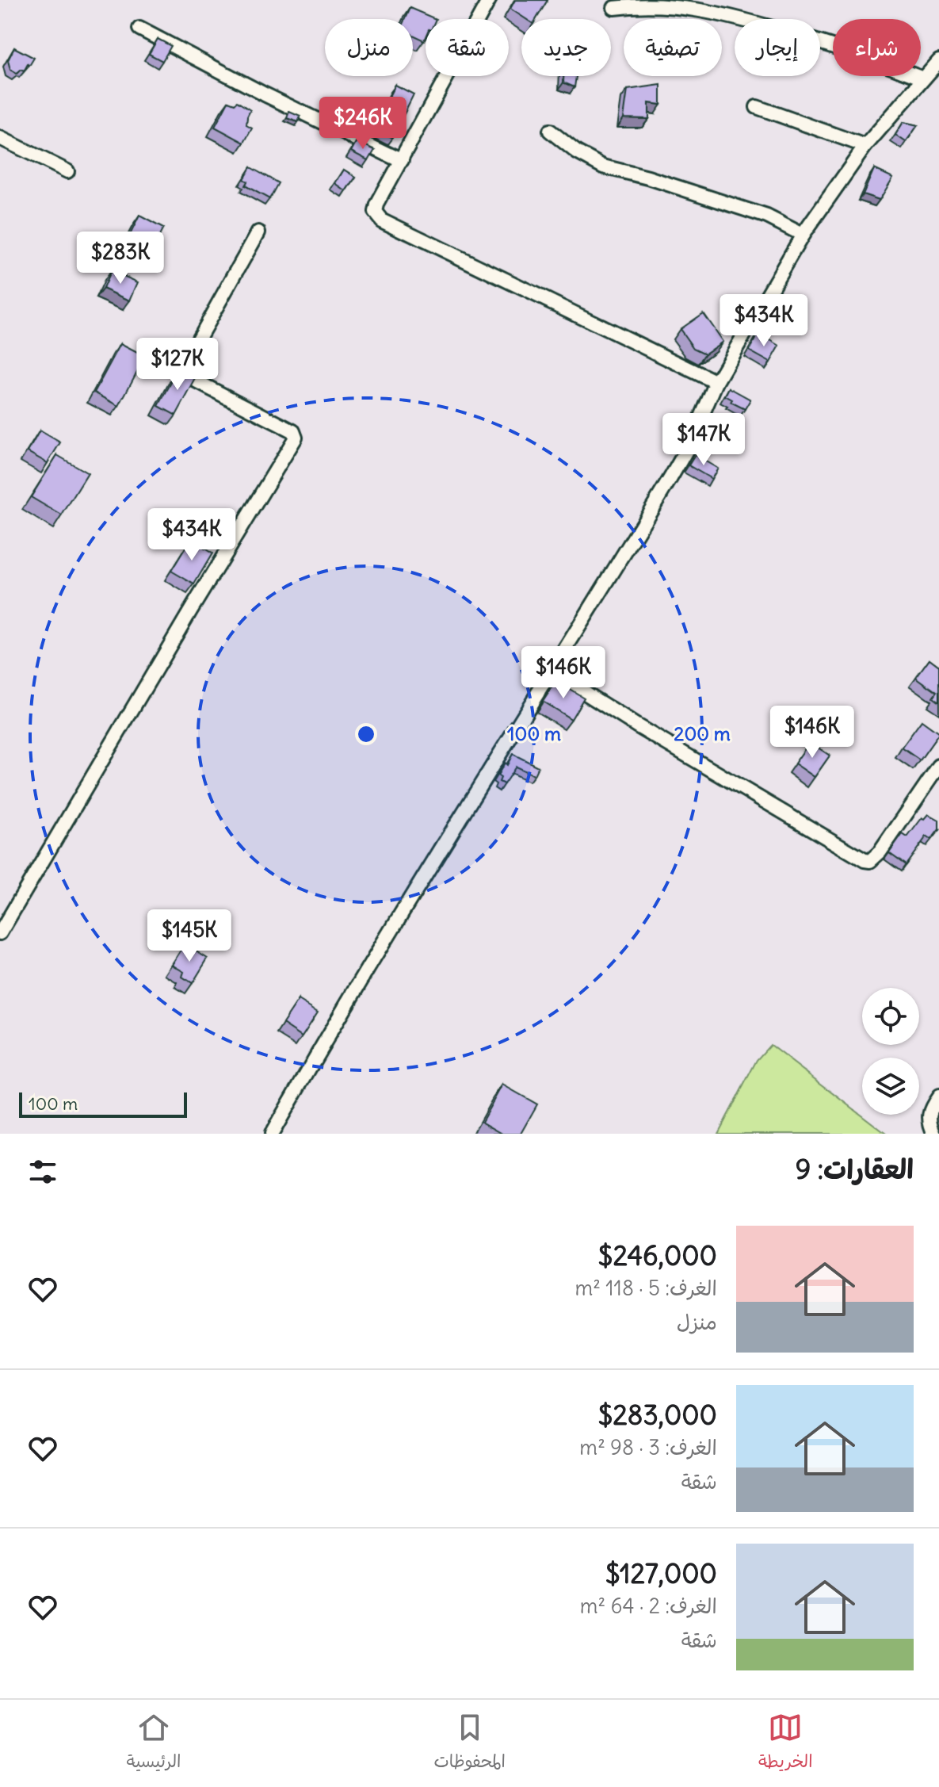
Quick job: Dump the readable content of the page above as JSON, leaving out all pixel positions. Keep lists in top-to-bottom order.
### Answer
{
  "scale_bar": "100 m",
  "page": {
    "chip": [
      "شراء",
      "إيجار",
      "تصفية",
      "جديد",
      "شقة",
      "منزل"
    ],
    "price": [
      "$246K",
      "$283K",
      "$434K",
      "$127K",
      "$147K",
      "$434K",
      "$146K",
      "$146K",
      "$145K"
    ],
    "scale": "100 m",
    "heading": "العقارات: 9",
    "list": [
      {
        "name": "$246,000",
        "note": "الغرف: 5 · 118 m² · منزل"
      },
      {
        "name": "$283,000",
        "note": "الغرف: 3 · 98 m² · شقة"
      },
      {
        "name": "$127,000",
        "note": "الغرف: 2 · 64 m² · شقة"
      }
    ],
    "tabs": ["الخريطة", "المحفوظات", "الرئيسية"]
  },
  "rings": ["100 m", "200 m"]
}
